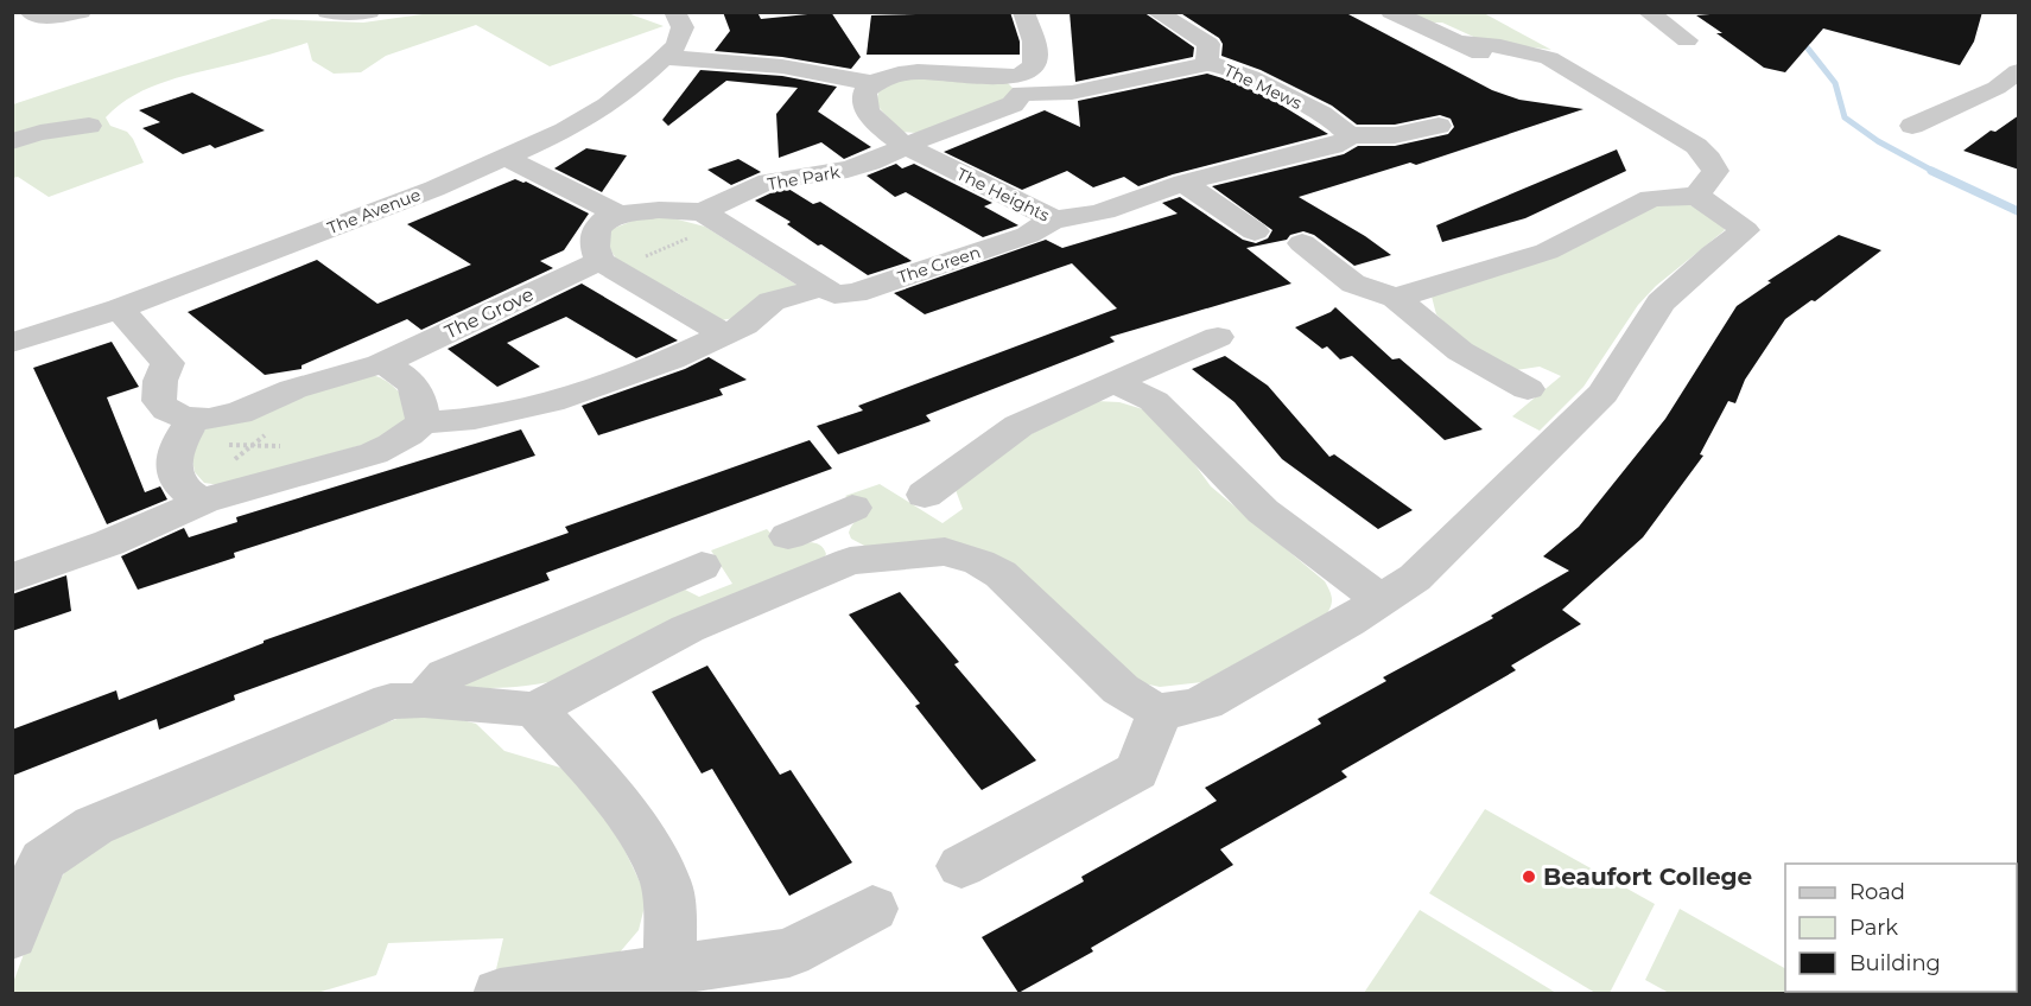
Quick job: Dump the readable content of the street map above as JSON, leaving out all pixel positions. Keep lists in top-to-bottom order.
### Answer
{
  "streets": {
    "street": [
      "The Mews",
      "The Park",
      "The Heights",
      "The Avenue",
      "The Green",
      "The Grove"
    ]
  },
  "crossings": [
    ["The Mews", "The Heights"],
    ["The Park", "The Heights"],
    ["The Park", "The Green"],
    ["The Heights", "The Green"],
    ["The Avenue", "The Grove"]
  ],
  "places": ["Beaufort College"],
  "legend": ["Road", "Park", "Building"]
}
